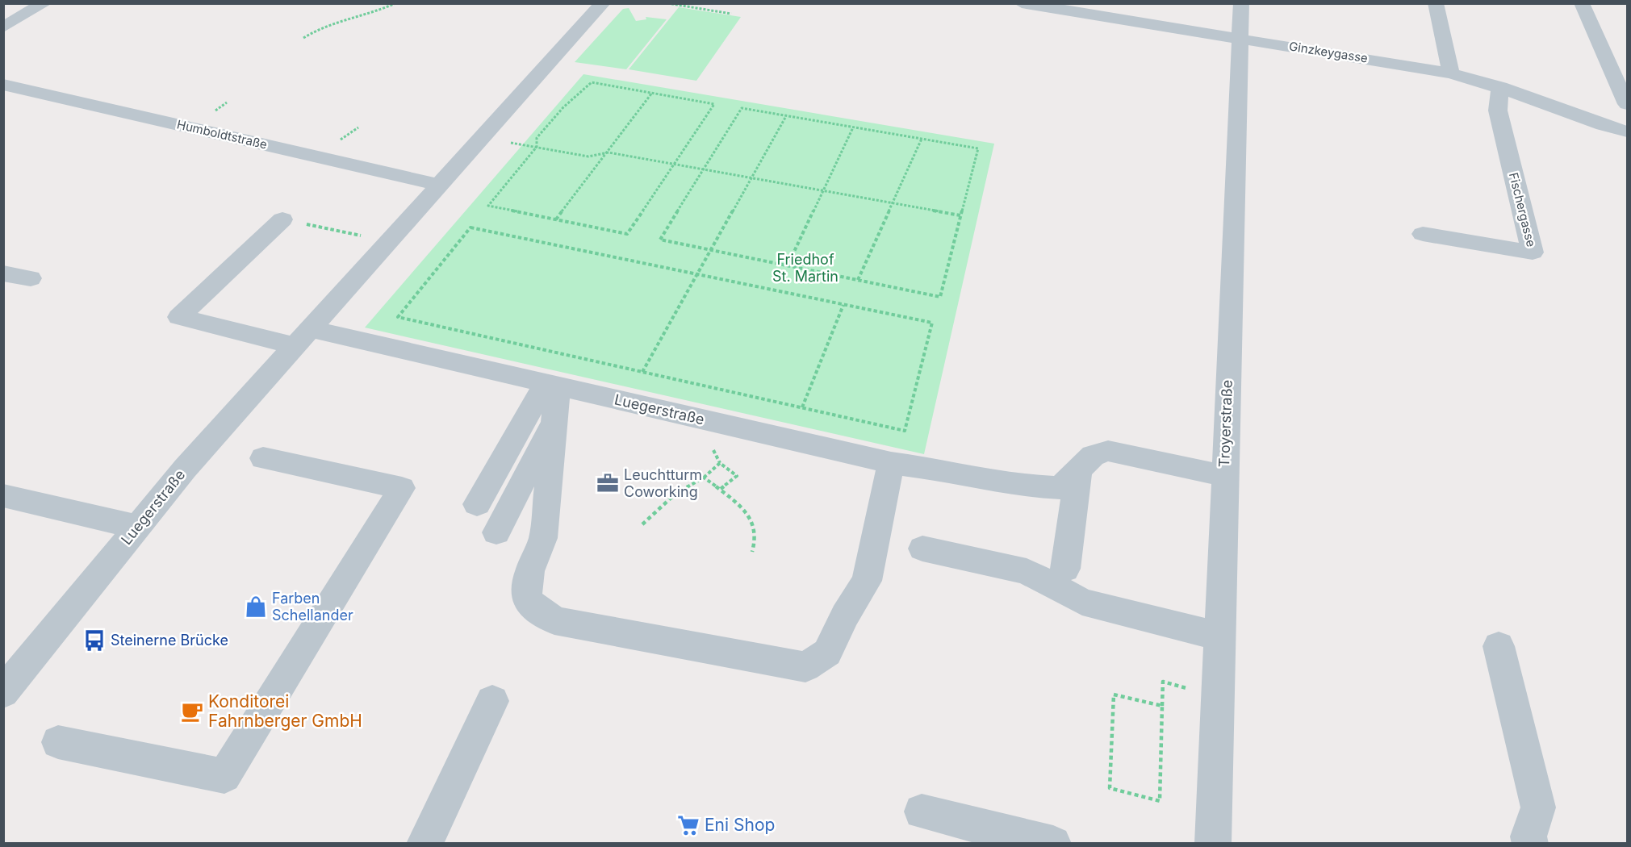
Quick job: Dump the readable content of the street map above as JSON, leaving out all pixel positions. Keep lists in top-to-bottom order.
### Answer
{
  "streets": {
    "street": [
      "Ginzkeygasse",
      "Humboldtstraße",
      "Fischergasse",
      "Luegerstraße",
      "Troyerstraße"
    ]
  },
  "crossings": [
    ["Ginzkeygasse", "Fischergasse"],
    ["Ginzkeygasse", "Troyerstraße"],
    ["Humboldtstraße", "Luegerstraße"]
  ],
  "parks": ["Friedhof St. Martin"],
  "places": {
    "office": ["Leuchtturm Coworking"],
    "shop": ["Farben Schellander"],
    "bus stop": ["Steinerne Brücke"],
    "cafe": ["Konditorei Fahrnberger GmbH"],
    "supermarket": ["Eni Shop"]
  }
}
